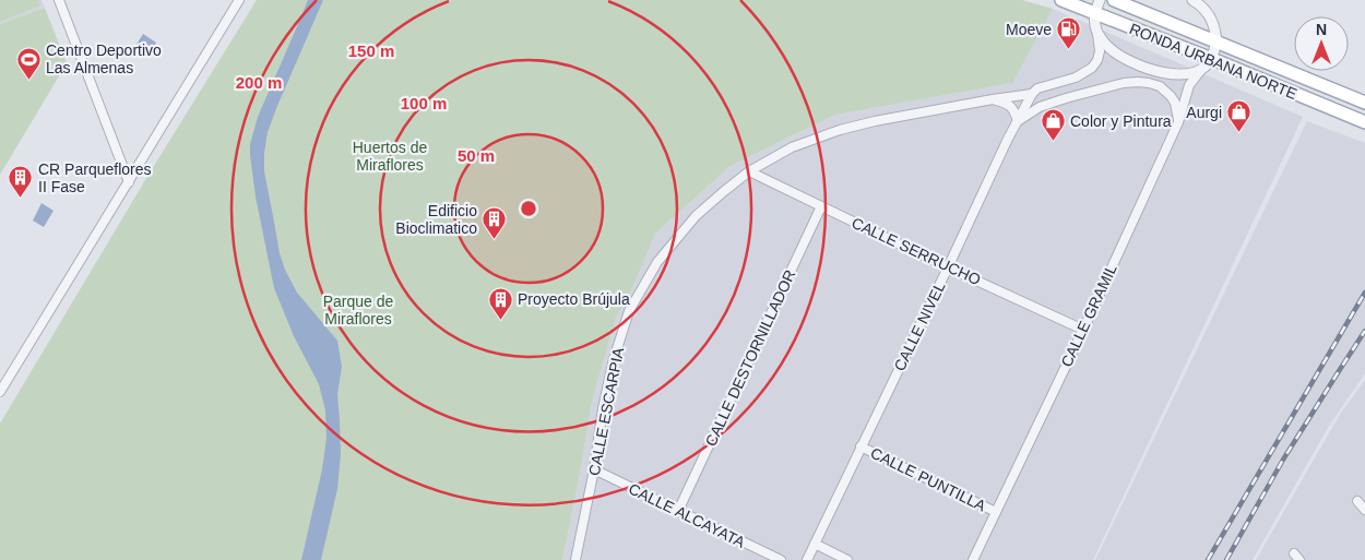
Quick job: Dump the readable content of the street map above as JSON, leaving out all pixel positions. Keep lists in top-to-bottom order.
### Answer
{
  "streets": {
    "main road": ["RONDA URBANA NORTE"],
    "street": [
      "CALLE SERRUCHO",
      "CALLE GRAMIL",
      "CALLE NIVEL",
      "CALLE DESTORNILLADOR",
      "CALLE ESCARPIA",
      "CALLE PUNTILLA",
      "CALLE ALCAYATA"
    ]
  },
  "crossings": [
    ["CALLE SERRUCHO", "CALLE GRAMIL"],
    ["CALLE SERRUCHO", "CALLE NIVEL"],
    ["CALLE SERRUCHO", "CALLE DESTORNILLADOR"],
    ["CALLE SERRUCHO", "CALLE ESCARPIA"],
    ["CALLE GRAMIL", "CALLE PUNTILLA"],
    ["CALLE NIVEL", "CALLE ESCARPIA"],
    ["CALLE NIVEL", "CALLE PUNTILLA"],
    ["CALLE DESTORNILLADOR", "CALLE ALCAYATA"],
    ["CALLE ESCARPIA", "CALLE ALCAYATA"]
  ],
  "parks": ["Huertos de Miraflores", "Parque de Miraflores"],
  "places": {
    "fuel station": ["Moeve"],
    "sports": ["Centro Deportivo Las Almenas"],
    "shop": ["Aurgi", "Color y Pintura"],
    "building": ["CR Parqueflores II Fase", "Edificio Bioclimatico", "Proyecto Brújula"]
  },
  "north": "top",
  "rings": [
    "150 m",
    "200 m",
    "100 m",
    "50 m"
  ]
}
